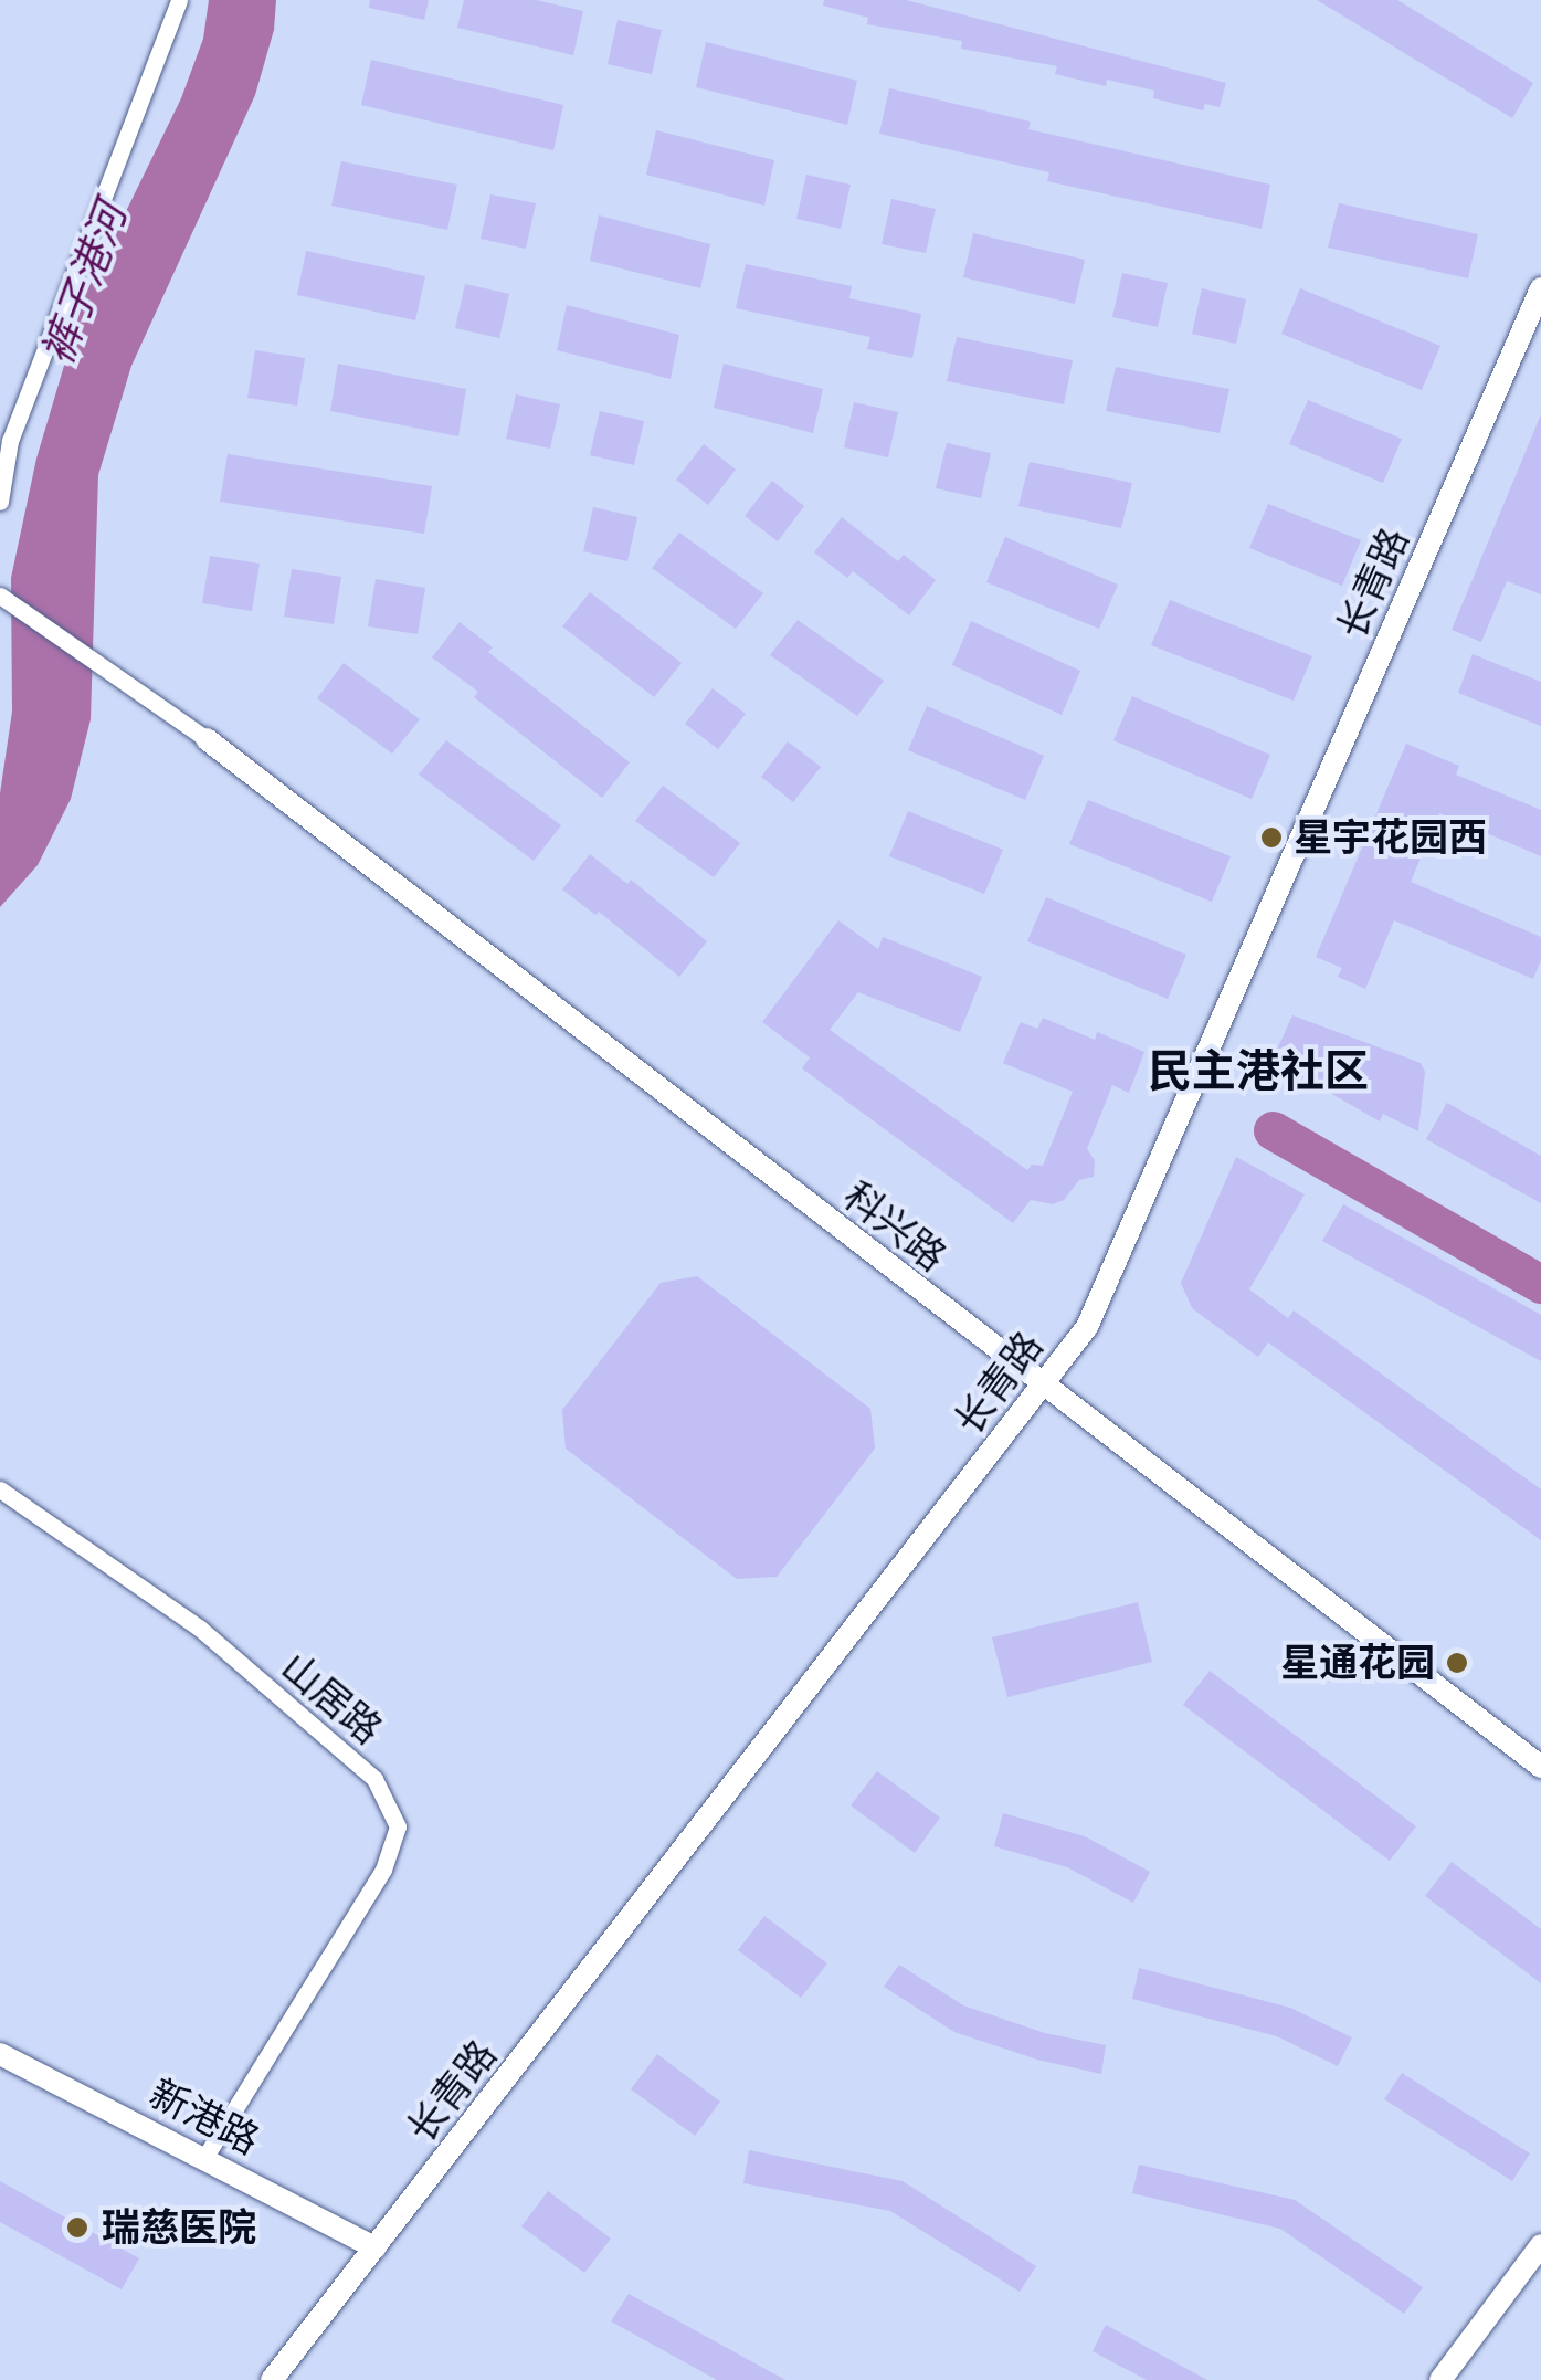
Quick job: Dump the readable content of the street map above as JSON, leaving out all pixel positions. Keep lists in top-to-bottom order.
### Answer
{
  "streets": {
    "street": [
      "长青路",
      "科兴路",
      "山居路",
      "新港路"
    ]
  },
  "crossings": [
    ["长青路", "科兴路"],
    ["长青路", "新港路"],
    ["山居路", "新港路"]
  ],
  "districts": ["民主港社区"],
  "water": ["裤子港河"],
  "places": ["星宇花园西", "星通花园", "瑞慈医院"]
}
